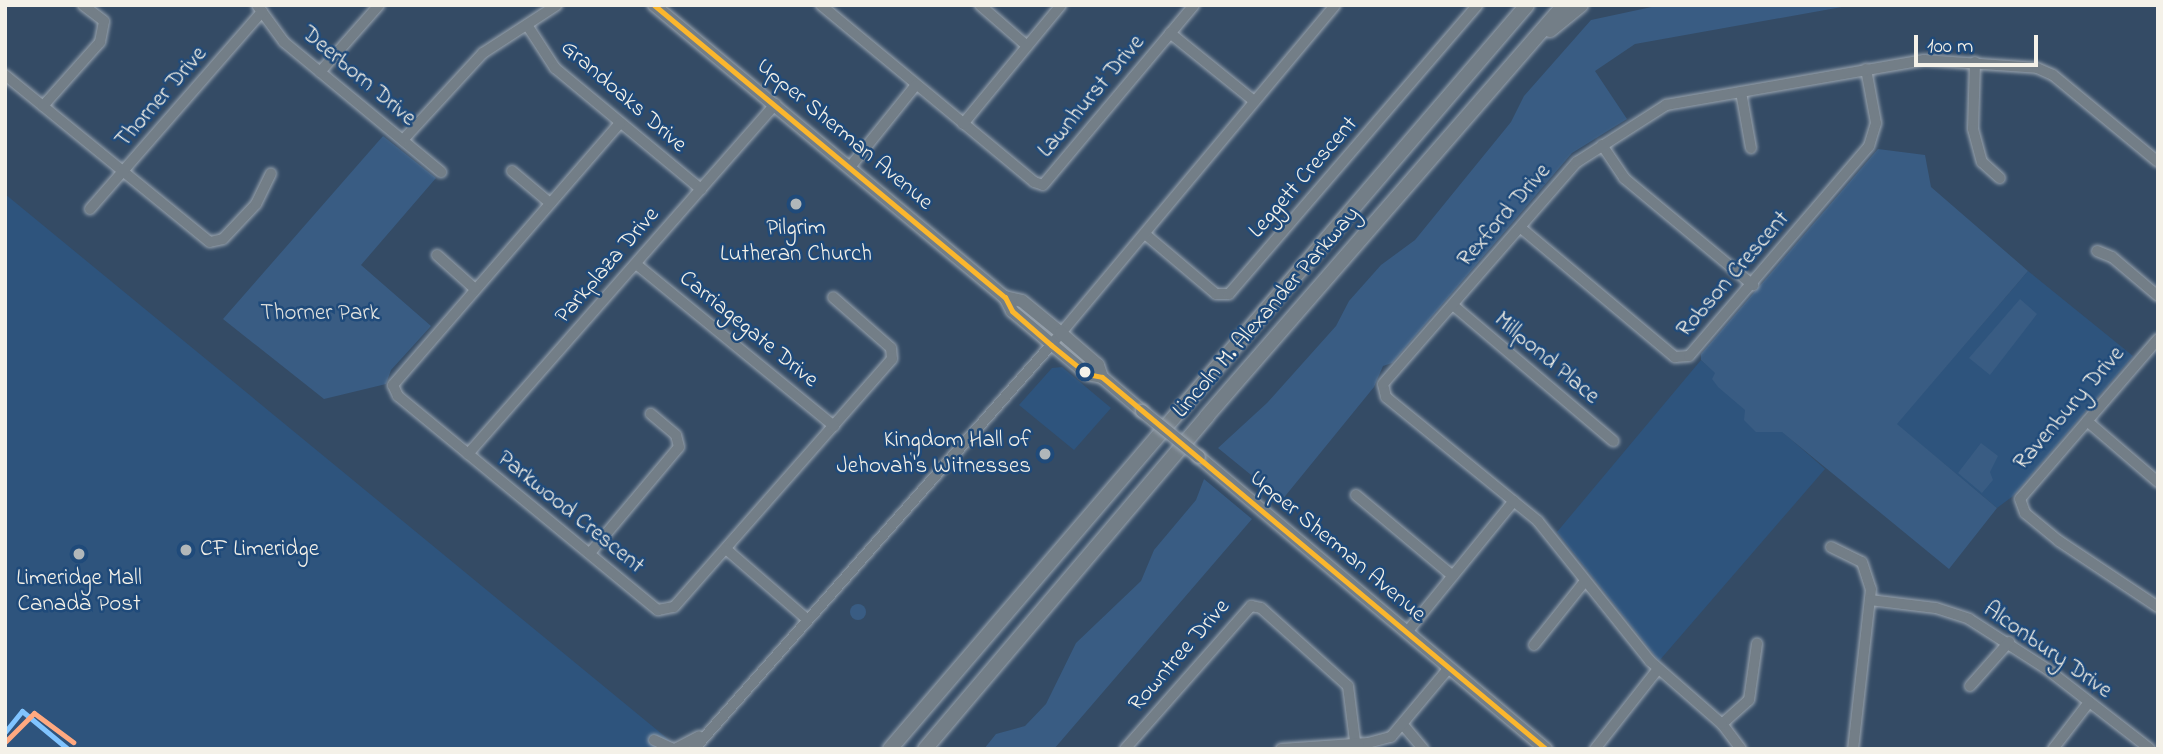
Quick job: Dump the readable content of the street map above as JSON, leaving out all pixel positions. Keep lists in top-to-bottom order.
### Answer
{
  "streets": {
    "highway": ["Lincoln M. Alexander Parkway"],
    "main road": ["Upper Sherman Avenue"],
    "street": [
      "Deerborn Drive",
      "Grandoaks Drive",
      "Lawnhurst Drive",
      "Thorner Drive",
      "Leggett Crescent",
      "Rexford Drive",
      "Parkplaza Drive",
      "Robson Crescent",
      "Carriagegate Drive",
      "Millpond Place",
      "Ravenbury Drive",
      "Parkwood Crescent",
      "Alconbury Drive",
      "Rowntree Drive"
    ]
  },
  "crossings": [
    ["Deerborn Drive", "Thorner Drive"],
    ["Grandoaks Drive", "Parkplaza Drive"],
    ["Grandoaks Drive", "Parkwood Crescent"],
    ["Upper Sherman Avenue", "Parkplaza Drive"],
    ["Rexford Drive", "Robson Crescent"],
    ["Rexford Drive", "Millpond Place"],
    ["Parkplaza Drive", "Carriagegate Drive"],
    ["Parkplaza Drive", "Parkwood Crescent"],
    ["Carriagegate Drive", "Parkwood Crescent"]
  ],
  "parks": ["Thorner Park"],
  "places": [
    "Pilgrim Lutheran Church",
    "Kingdom Hall of Jehovah's Witnesses",
    "CF Limeridge",
    "Limeridge Mall Canada Post"
  ],
  "scale_bar": "100 m"
}
